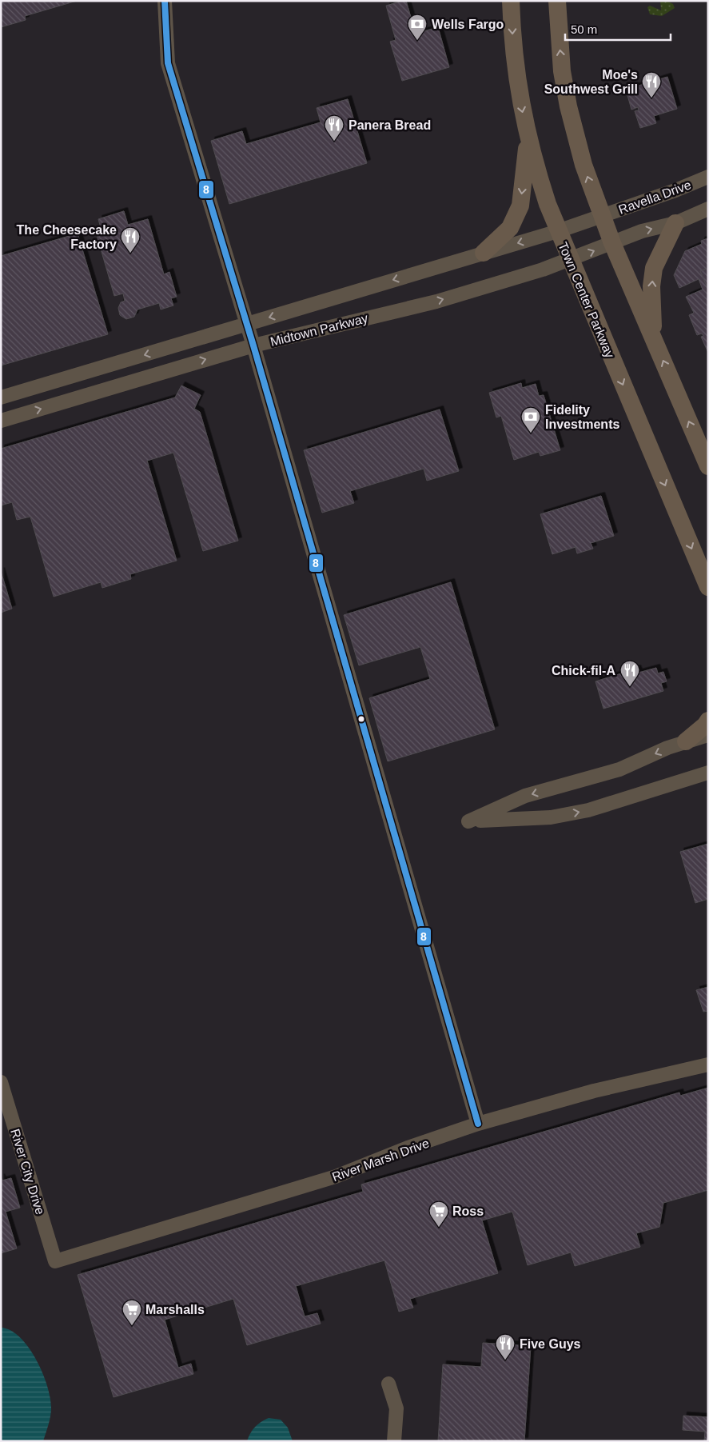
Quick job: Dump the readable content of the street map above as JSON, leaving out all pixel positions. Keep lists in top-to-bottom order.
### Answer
{
  "streets": {
    "main road": ["Town Center Parkway"],
    "street": [
      "Ravella Drive",
      "Midtown Parkway",
      "River Marsh Drive",
      "River City Drive"
    ]
  },
  "crossings": [
    ["Ravella Drive", "Midtown Parkway"],
    ["Town Center Parkway", "Midtown Parkway"],
    ["River Marsh Drive", "River City Drive"]
  ],
  "places": {
    "bank": ["Wells Fargo", "Fidelity Investments"],
    "restaurant": [
      "Moe's Southwest Grill",
      "Panera Bread",
      "The Cheesecake Factory",
      "Chick-fil-A",
      "Five Guys"
    ],
    "supermarket": ["Ross", "Marshalls"]
  },
  "lines": ["transit line 8"],
  "scale_bar": "50 m"
}
